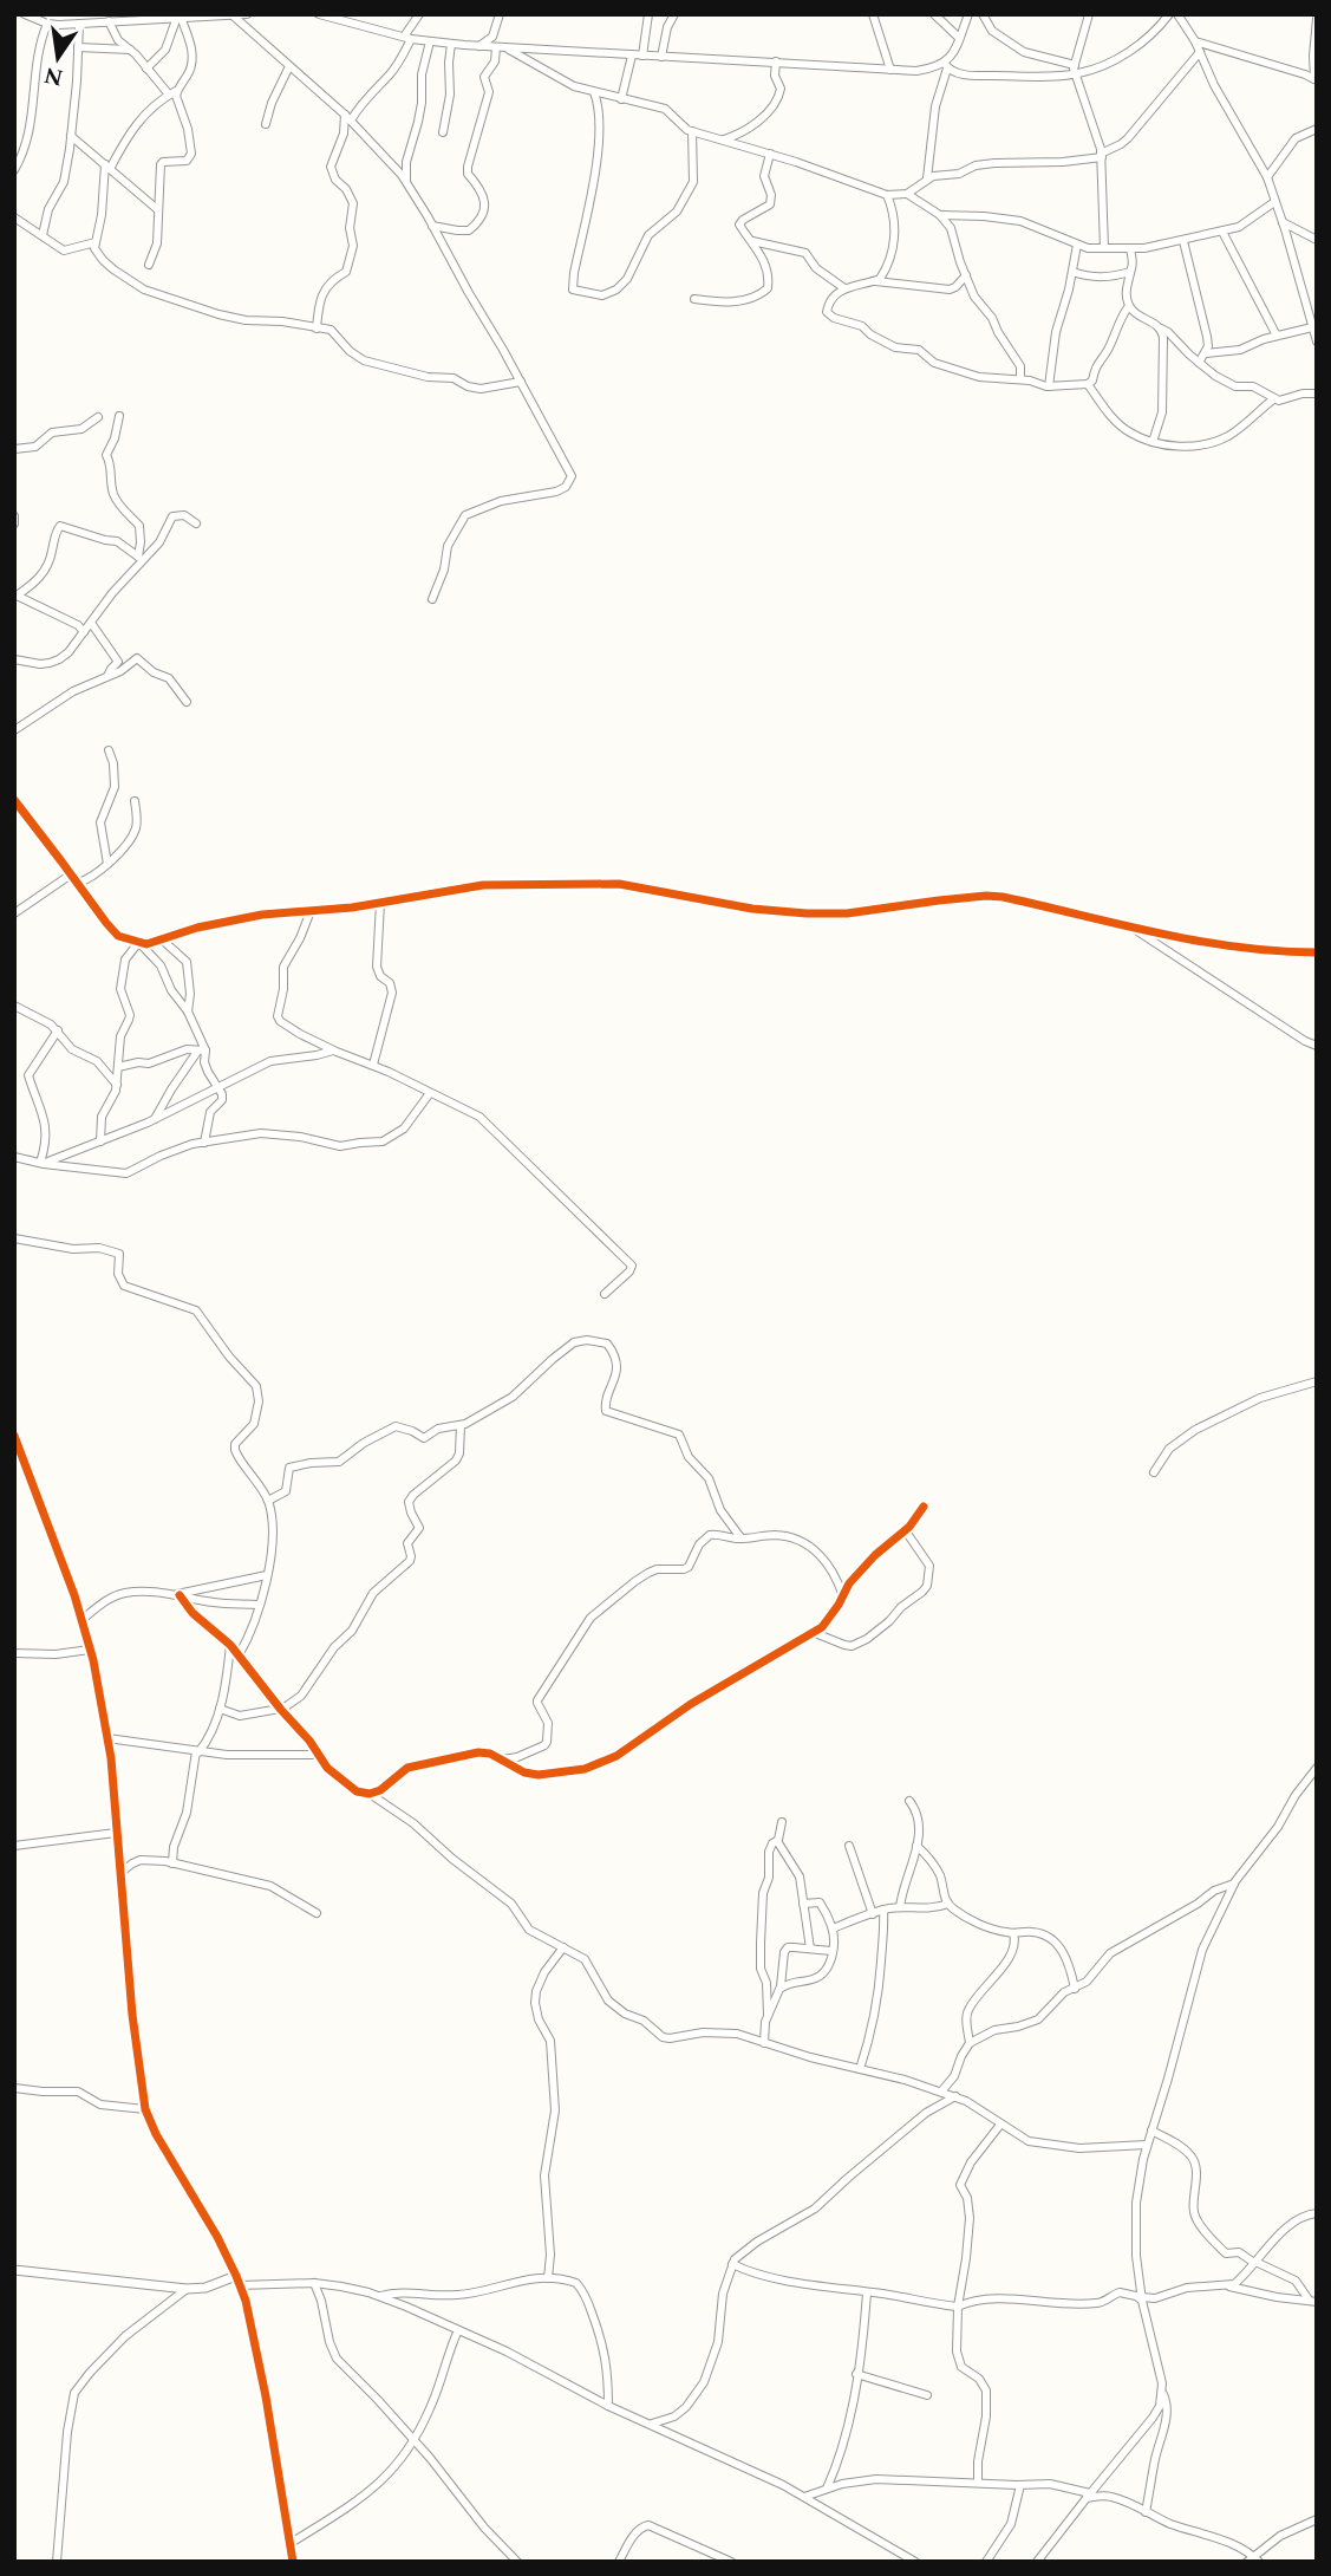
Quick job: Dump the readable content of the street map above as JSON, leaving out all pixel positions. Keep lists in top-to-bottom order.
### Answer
{
  "north": "bottom"
}
